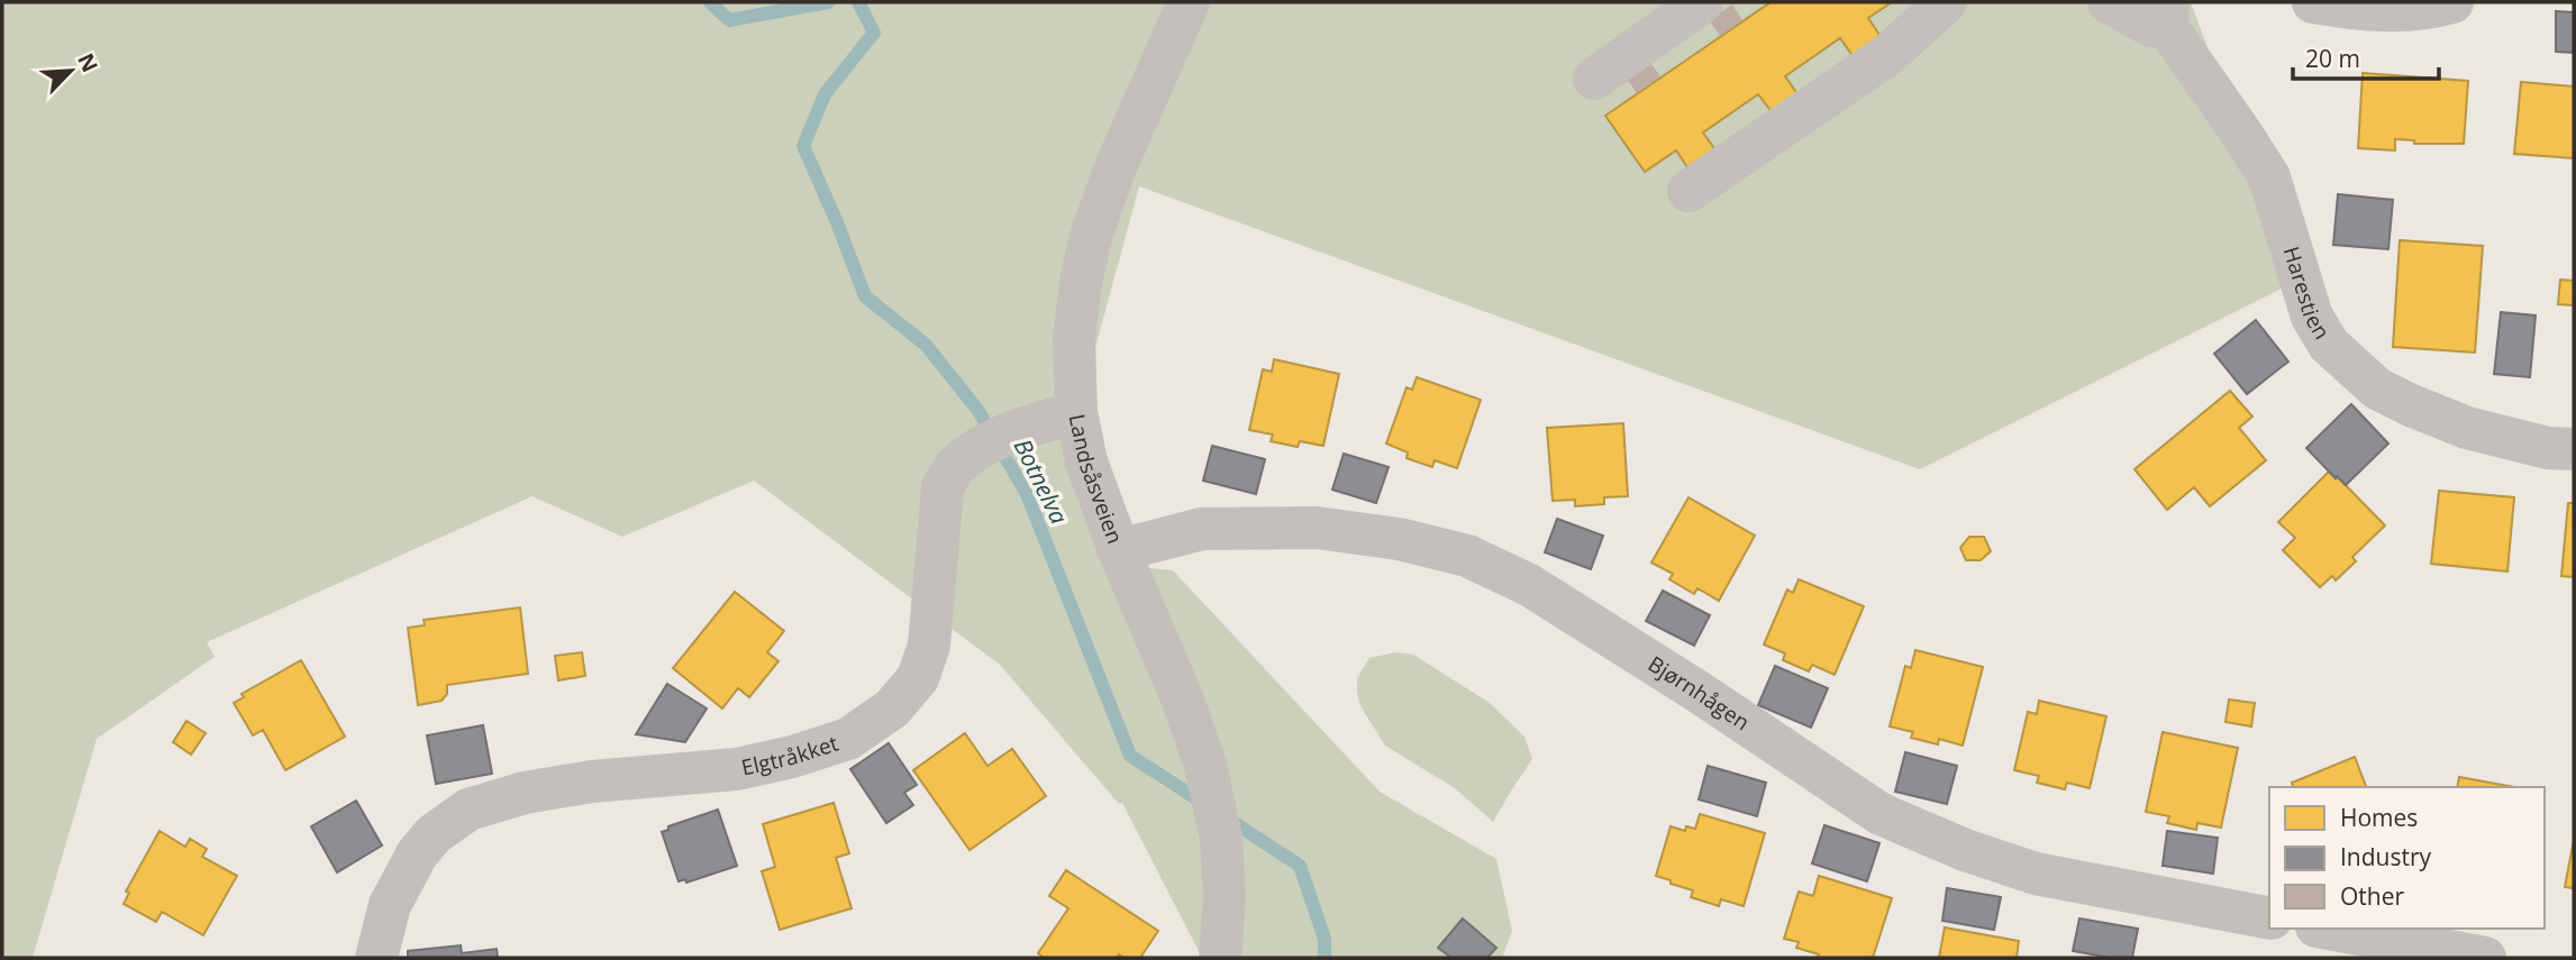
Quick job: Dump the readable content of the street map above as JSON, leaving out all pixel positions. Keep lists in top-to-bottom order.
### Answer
{
  "streets": {
    "street": [
      "Harestien",
      "Landsåsveien",
      "Bjørnhågen",
      "Elgtråkket"
    ]
  },
  "crossings": [
    ["Landsåsveien", "Bjørnhågen"],
    ["Landsåsveien", "Elgtråkket"]
  ],
  "water": ["Botnelva"],
  "legend": ["Homes", "Industry", "Other"],
  "scale_bar": "20 m",
  "north": "top right"
}
